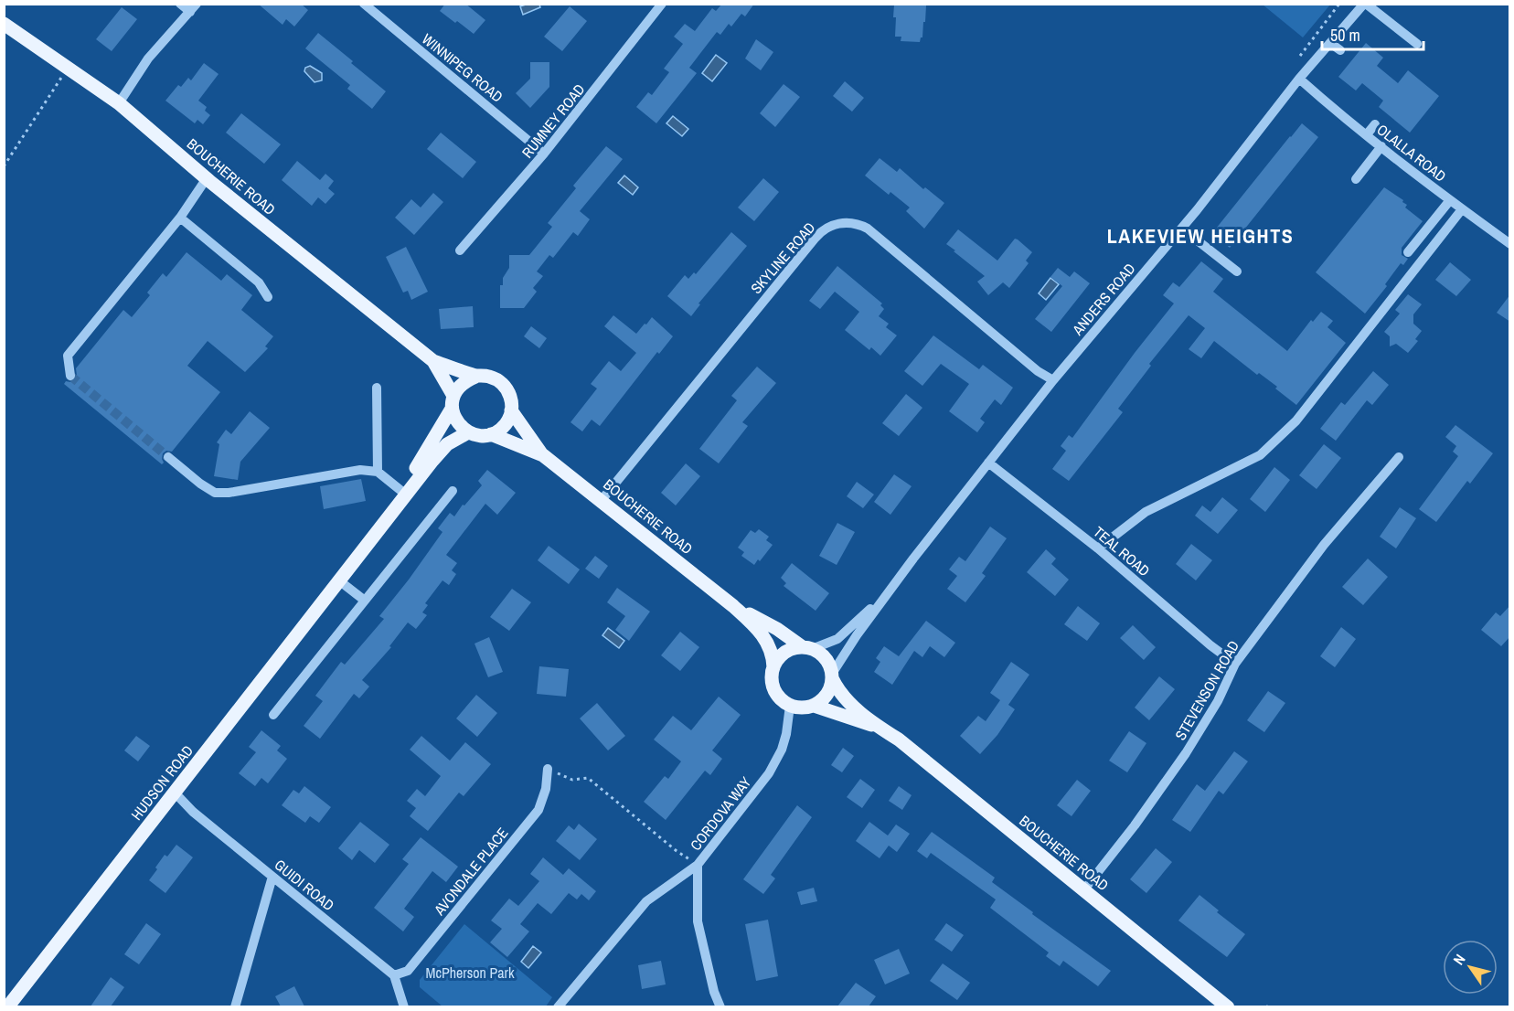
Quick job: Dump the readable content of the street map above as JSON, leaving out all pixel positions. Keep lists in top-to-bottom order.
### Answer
{
  "streets": {
    "main road": ["BOUCHERIE ROAD", "HUDSON ROAD"],
    "street": [
      "WINNIPEG ROAD",
      "RUMNEY ROAD",
      "OLALLA ROAD",
      "SKYLINE ROAD",
      "ANDERS ROAD",
      "TEAL ROAD",
      "STEVENSON ROAD",
      "CORDOVA WAY",
      "AVONDALE PLACE",
      "GUIDI ROAD"
    ]
  },
  "crossings": [
    ["WINNIPEG ROAD", "RUMNEY ROAD"],
    ["OLALLA ROAD", "ANDERS ROAD"],
    ["BOUCHERIE ROAD", "SKYLINE ROAD"],
    ["BOUCHERIE ROAD", "ANDERS ROAD"],
    ["BOUCHERIE ROAD", "STEVENSON ROAD"],
    ["BOUCHERIE ROAD", "HUDSON ROAD"],
    ["BOUCHERIE ROAD", "CORDOVA WAY"],
    ["SKYLINE ROAD", "ANDERS ROAD"],
    ["ANDERS ROAD", "TEAL ROAD"],
    ["ANDERS ROAD", "CORDOVA WAY"],
    ["TEAL ROAD", "STEVENSON ROAD"],
    ["HUDSON ROAD", "GUIDI ROAD"],
    ["AVONDALE PLACE", "GUIDI ROAD"]
  ],
  "districts": ["LAKEVIEW HEIGHTS"],
  "parks": ["McPherson Park"],
  "scale_bar": "50 m",
  "north": "top left"
}
